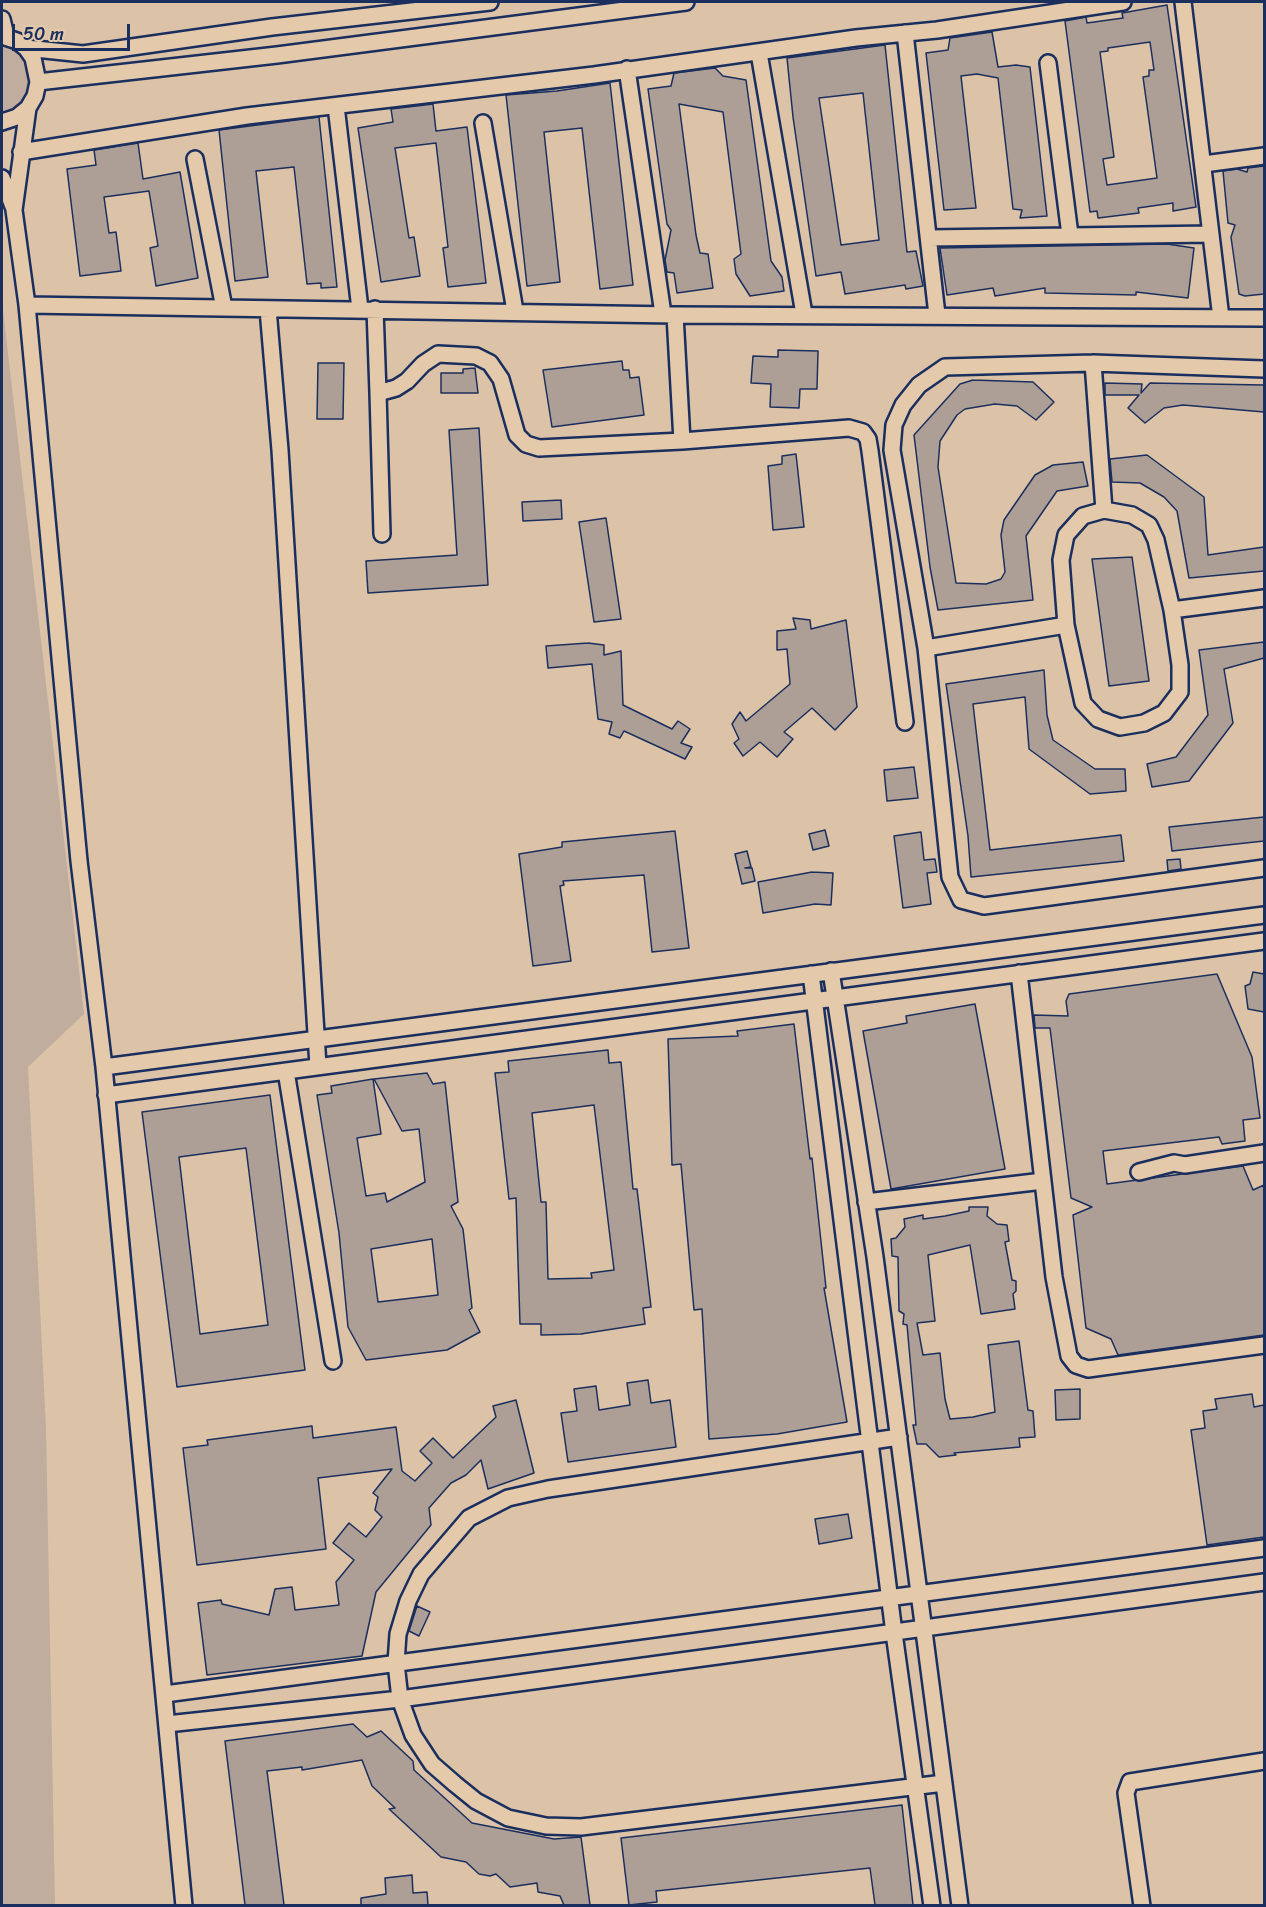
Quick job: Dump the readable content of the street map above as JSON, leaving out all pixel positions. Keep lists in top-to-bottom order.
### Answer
{
  "scale_bar": "50 m"
}
